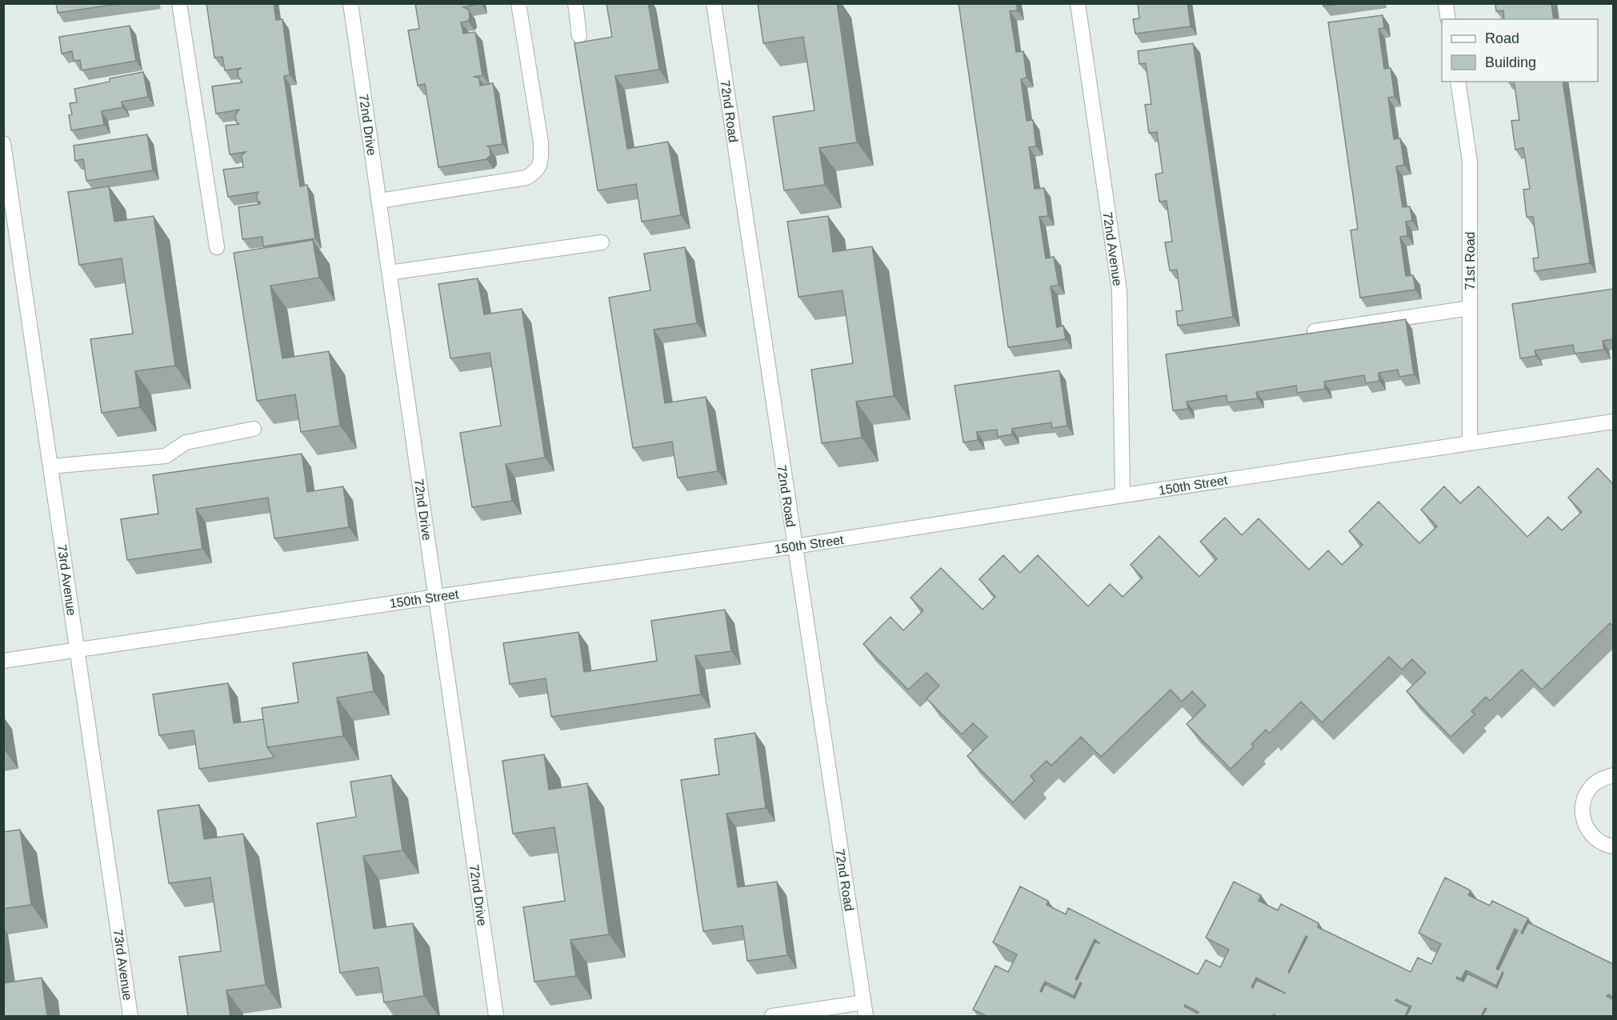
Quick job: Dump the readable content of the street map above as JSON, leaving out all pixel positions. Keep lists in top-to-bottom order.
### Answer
{
  "streets": {
    "street": [
      "72nd Road",
      "72nd Drive",
      "72nd Avenue",
      "71st Road",
      "150th Street",
      "73rd Avenue"
    ]
  },
  "crossings": [
    ["72nd Road", "150th Street"],
    ["72nd Drive", "150th Street"],
    ["72nd Avenue", "150th Street"],
    ["71st Road", "150th Street"],
    ["150th Street", "73rd Avenue"]
  ],
  "legend": ["Road", "Building"]
}
